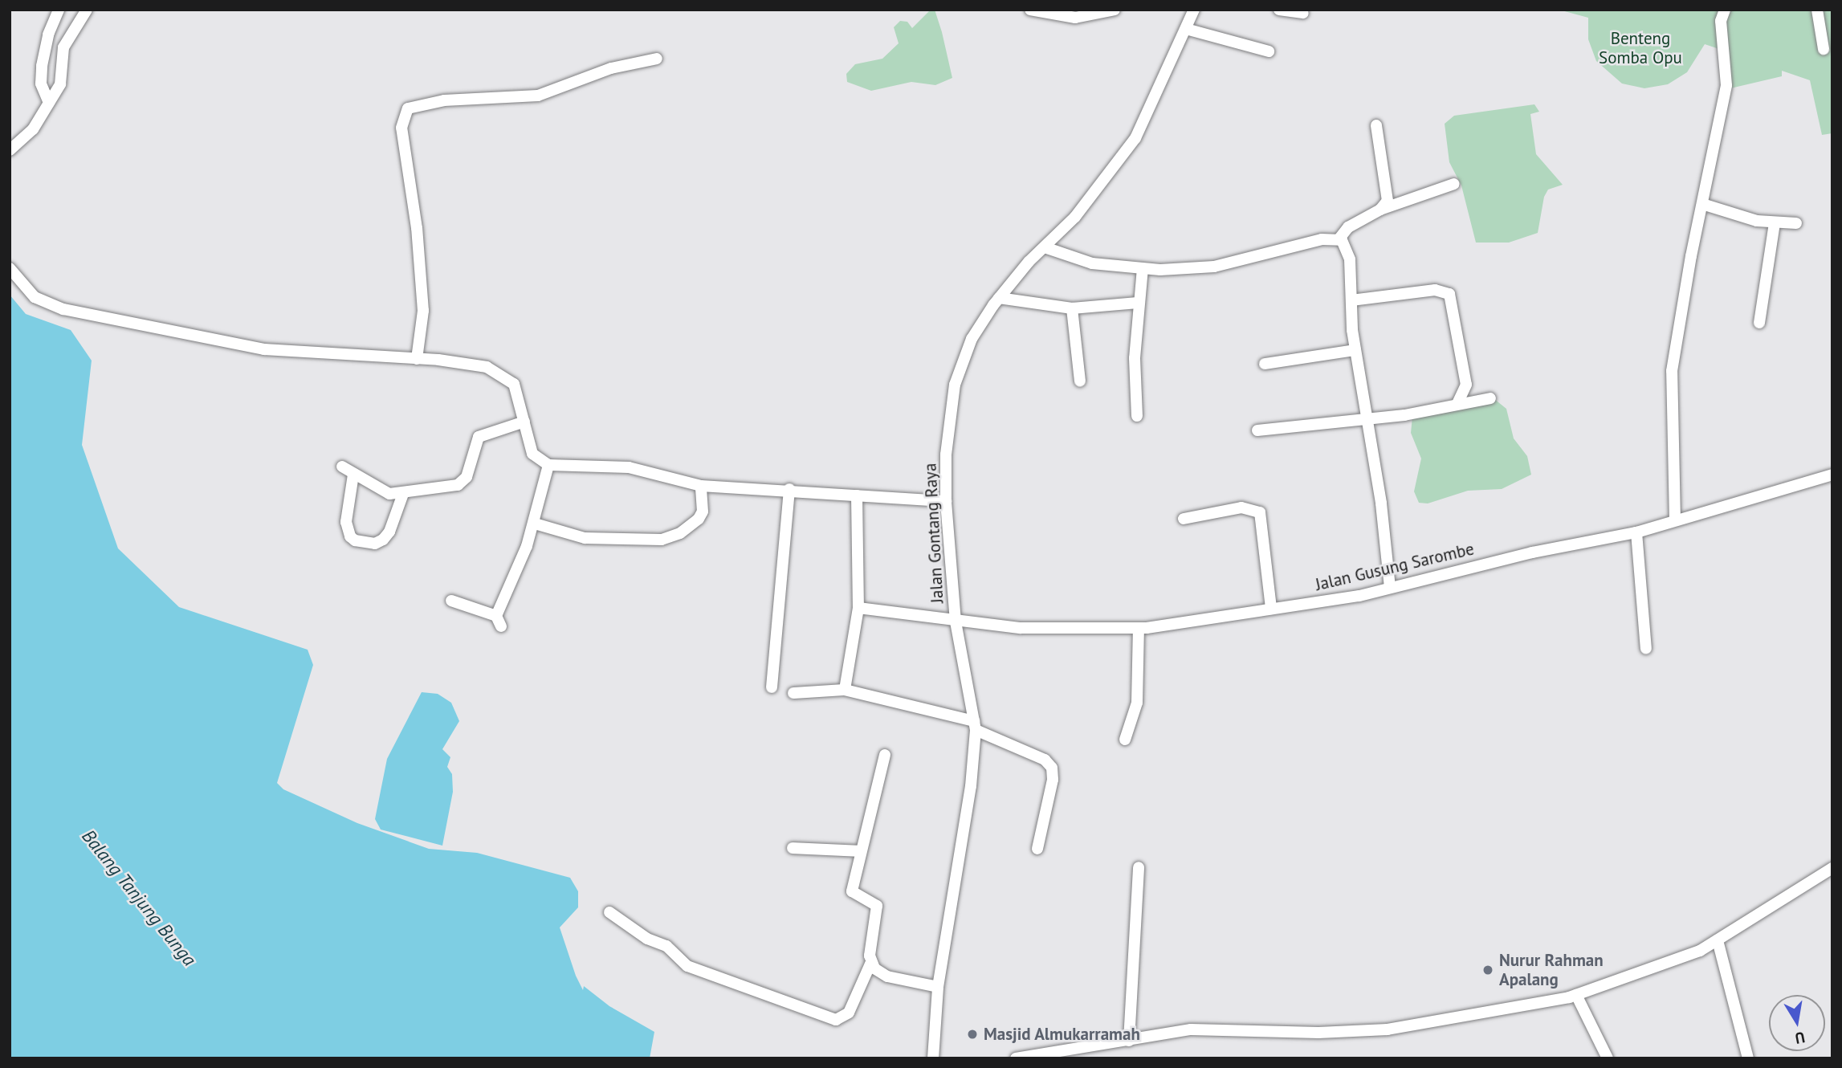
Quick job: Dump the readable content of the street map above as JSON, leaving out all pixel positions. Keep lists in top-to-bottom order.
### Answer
{
  "streets": {
    "street": ["Jalan Gontang Raya", "Jalan Gusung Sarombe"]
  },
  "crossings": [
    ["Jalan Gontang Raya", "Jalan Gusung Sarombe"]
  ],
  "water": ["Balang Tanjung Bunga"],
  "parks": ["Benteng Somba Opu"],
  "places": ["Nurur Rahman Apalang", "Masjid Almukarramah"],
  "north": "bottom"
}
